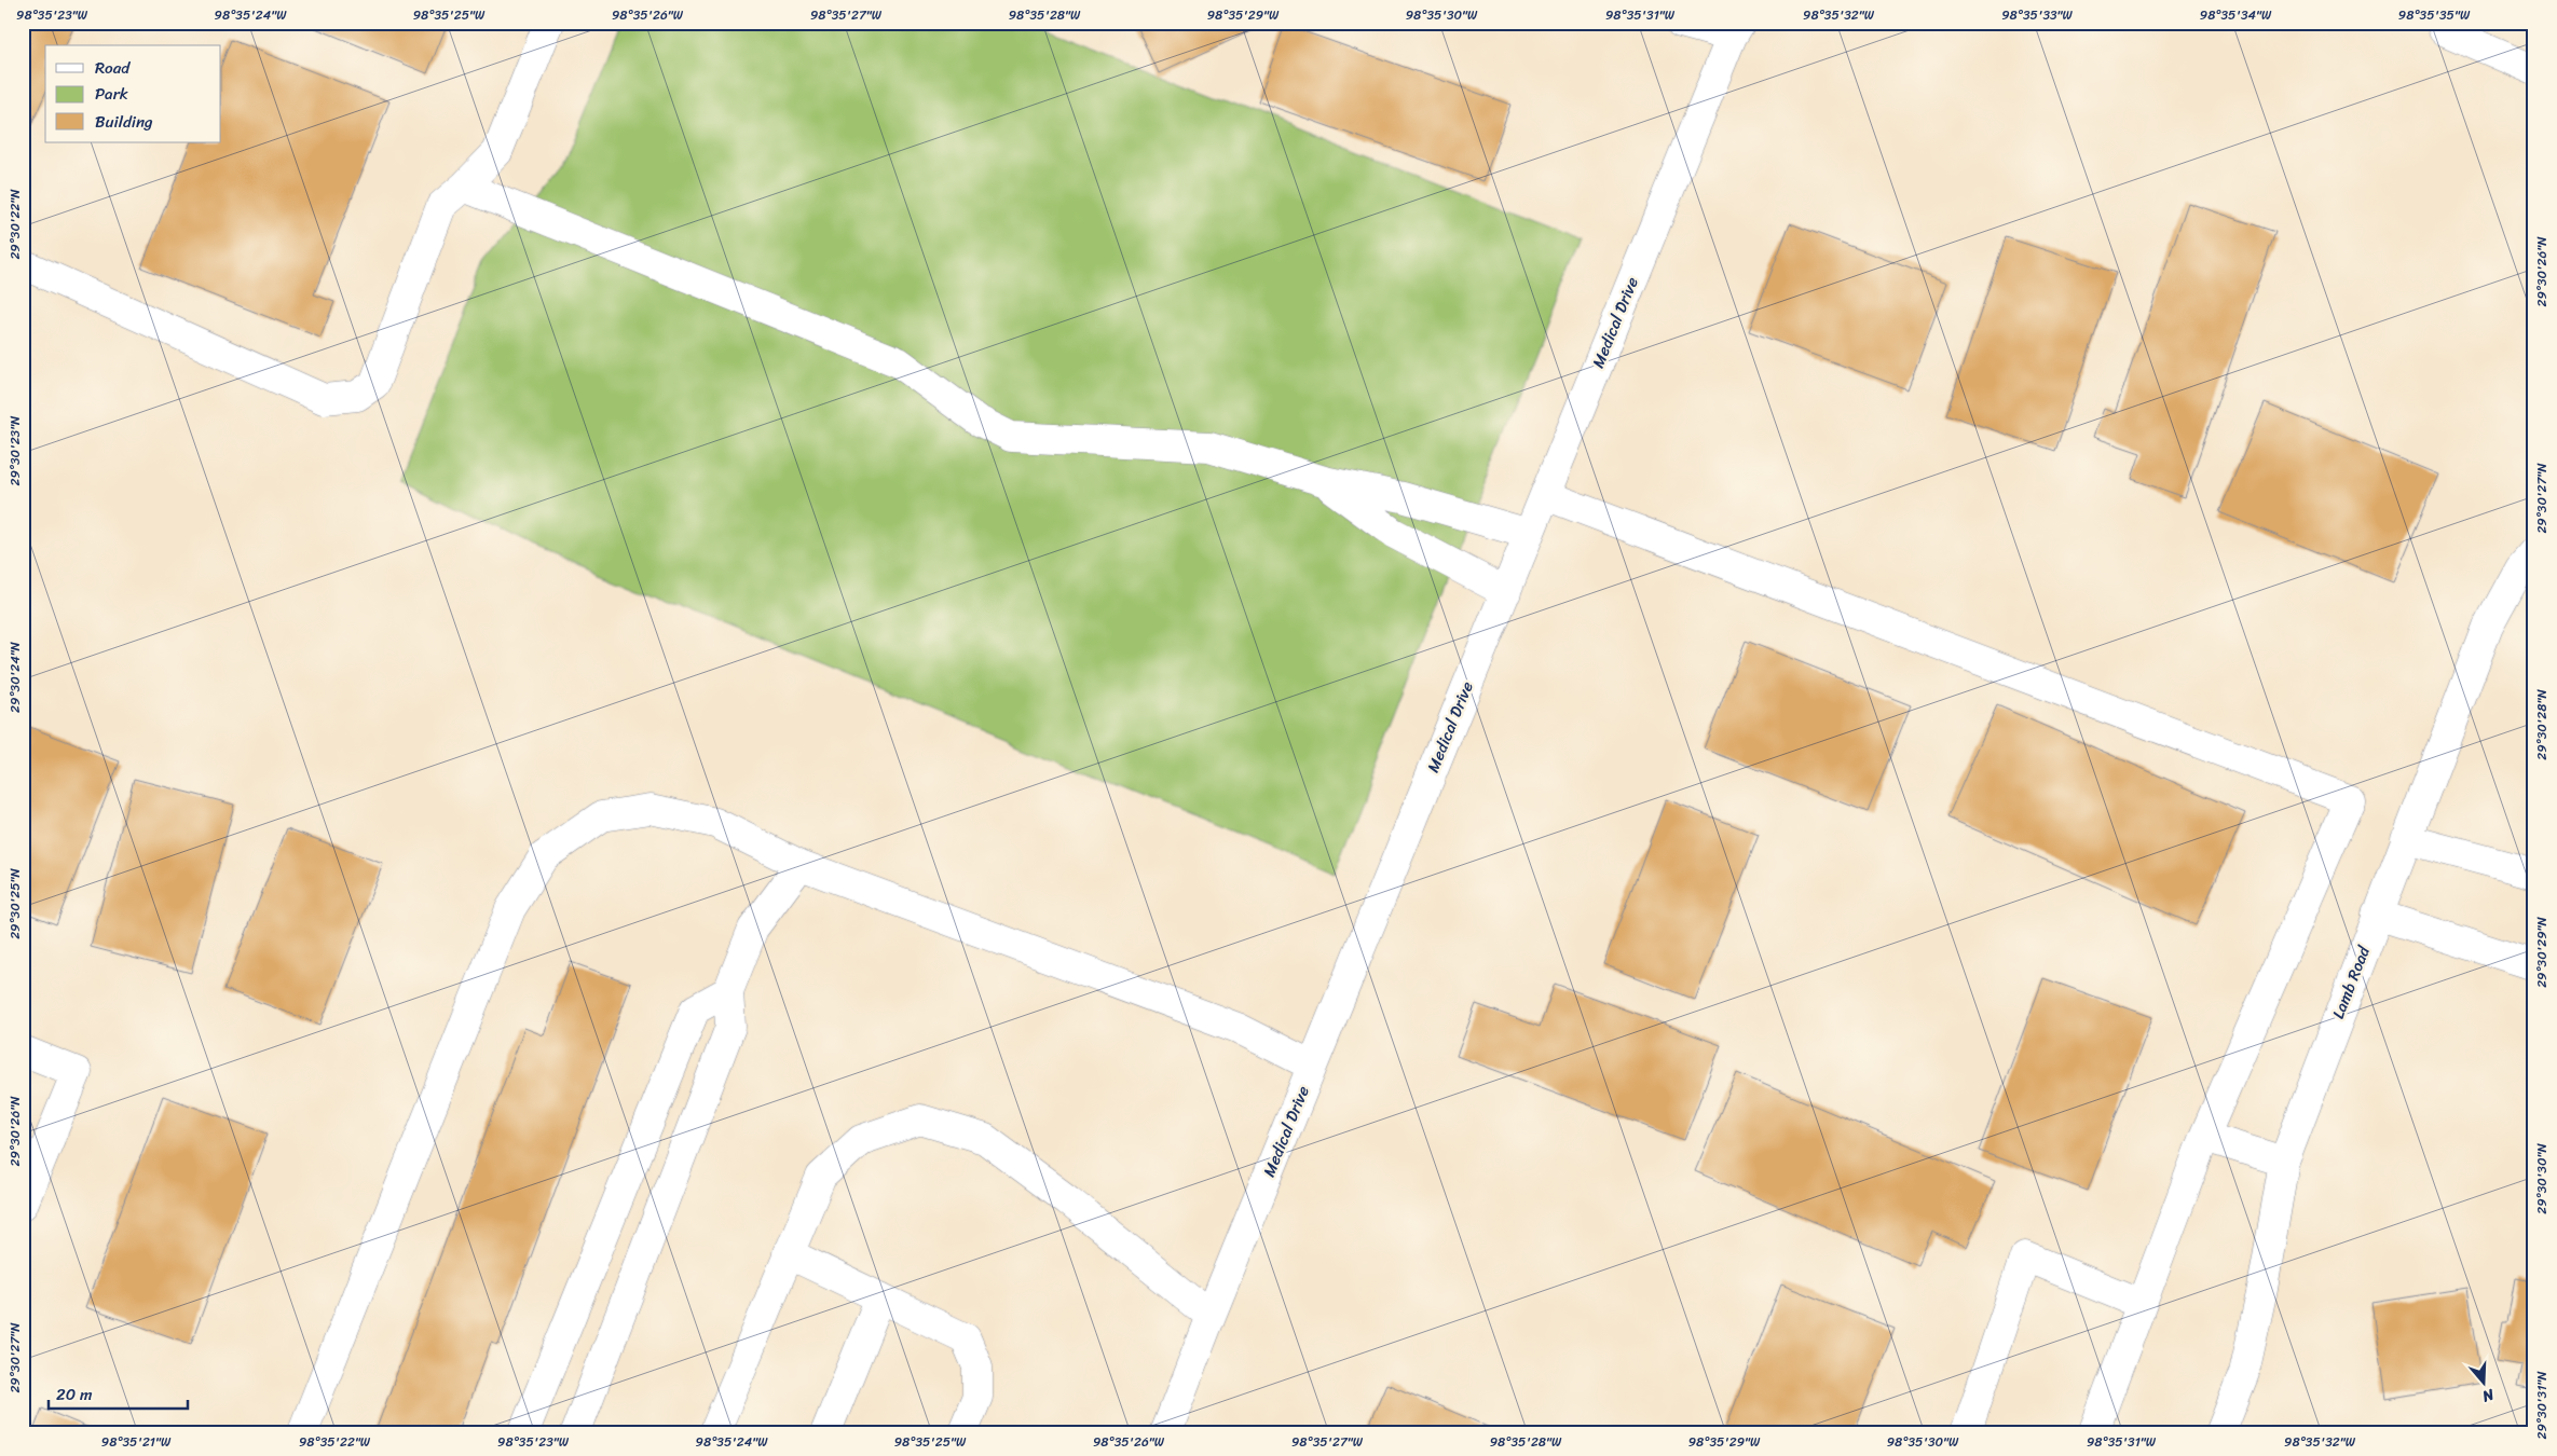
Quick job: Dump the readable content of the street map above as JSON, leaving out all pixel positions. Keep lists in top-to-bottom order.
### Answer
{
  "streets": {
    "street": ["Medical Drive", "Lamb Road"]
  },
  "legend": ["Road", "Park", "Building"],
  "scale_bar": "20 m",
  "north": "bottom",
  "coordinates": [
    "98°35'23\"W",
    "98°35'24\"W",
    "98°35'25\"W",
    "98°35'26\"W",
    "98°35'27\"W",
    "98°35'28\"W",
    "98°35'29\"W",
    "98°35'30\"W",
    "98°35'31\"W",
    "98°35'32\"W",
    "98°35'33\"W",
    "98°35'34\"W",
    "98°35'35\"W",
    "29°30'22\"N",
    "29°30'26\"N",
    "29°30'23\"N",
    "29°30'27\"N",
    "29°30'24\"N",
    "29°30'28\"N",
    "29°30'25\"N",
    "29°30'29\"N",
    "29°30'30\"N",
    "29°30'31\"N",
    "98°35'21\"W",
    "98°35'22\"W"
  ]
}
